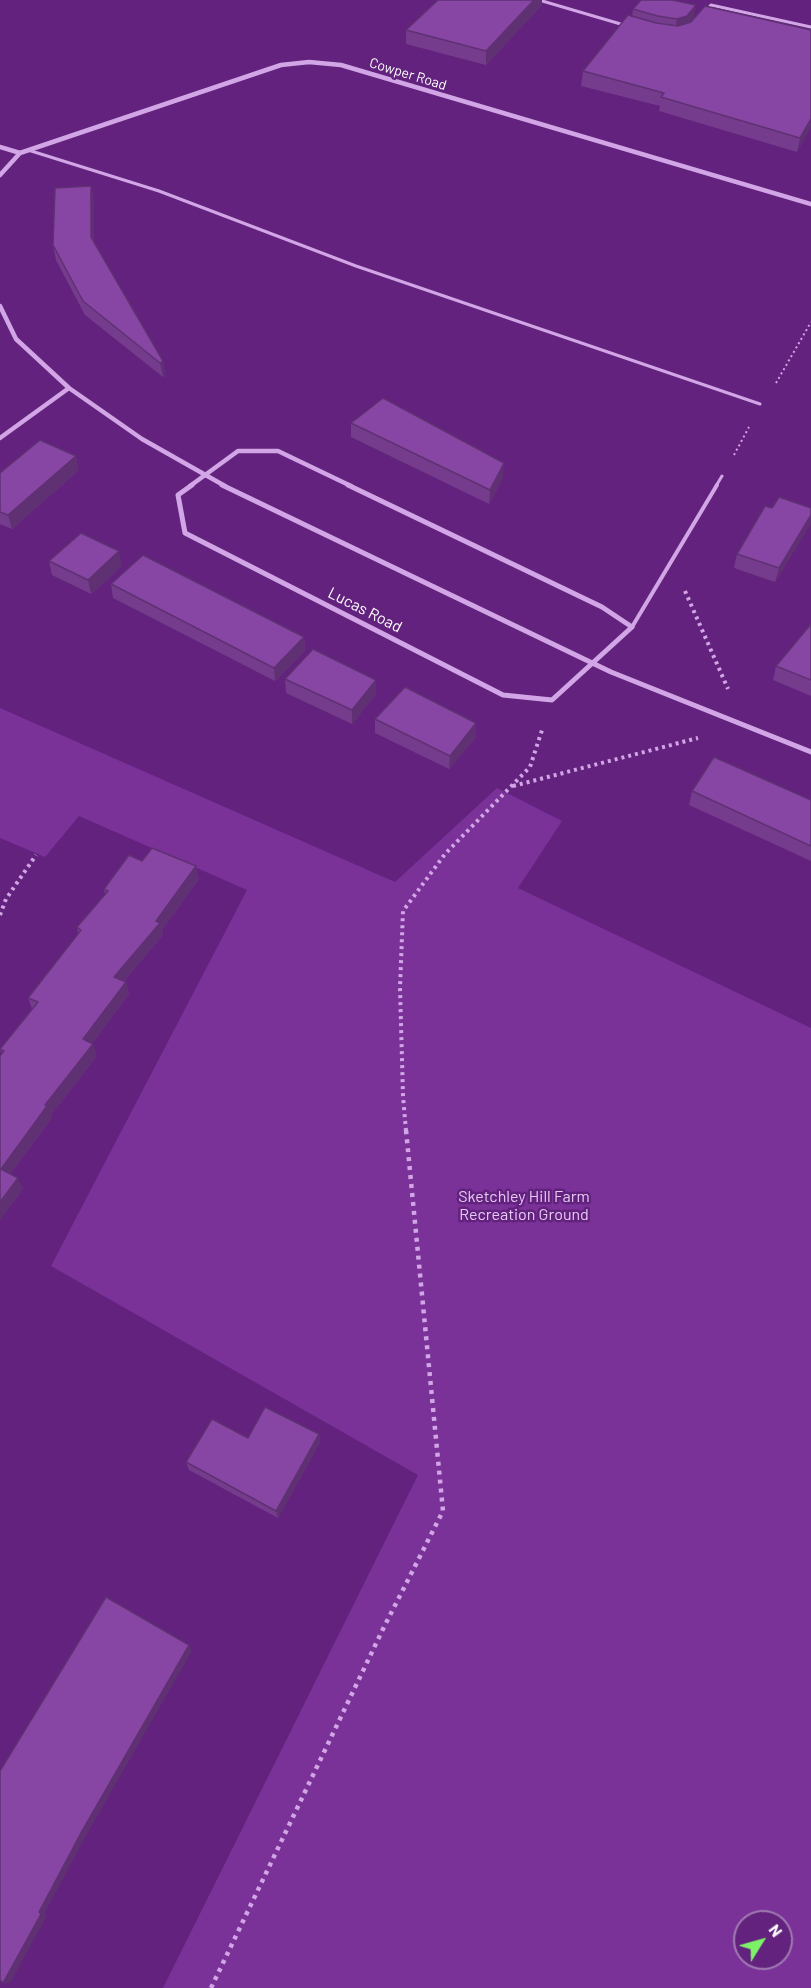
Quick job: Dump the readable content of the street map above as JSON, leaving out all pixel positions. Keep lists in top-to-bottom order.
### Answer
{
  "streets": {
    "street": ["Cowper Road", "Lucas Road"]
  },
  "parks": ["Sketchley Hill Farm Recreation Ground"],
  "north": "top right"
}
